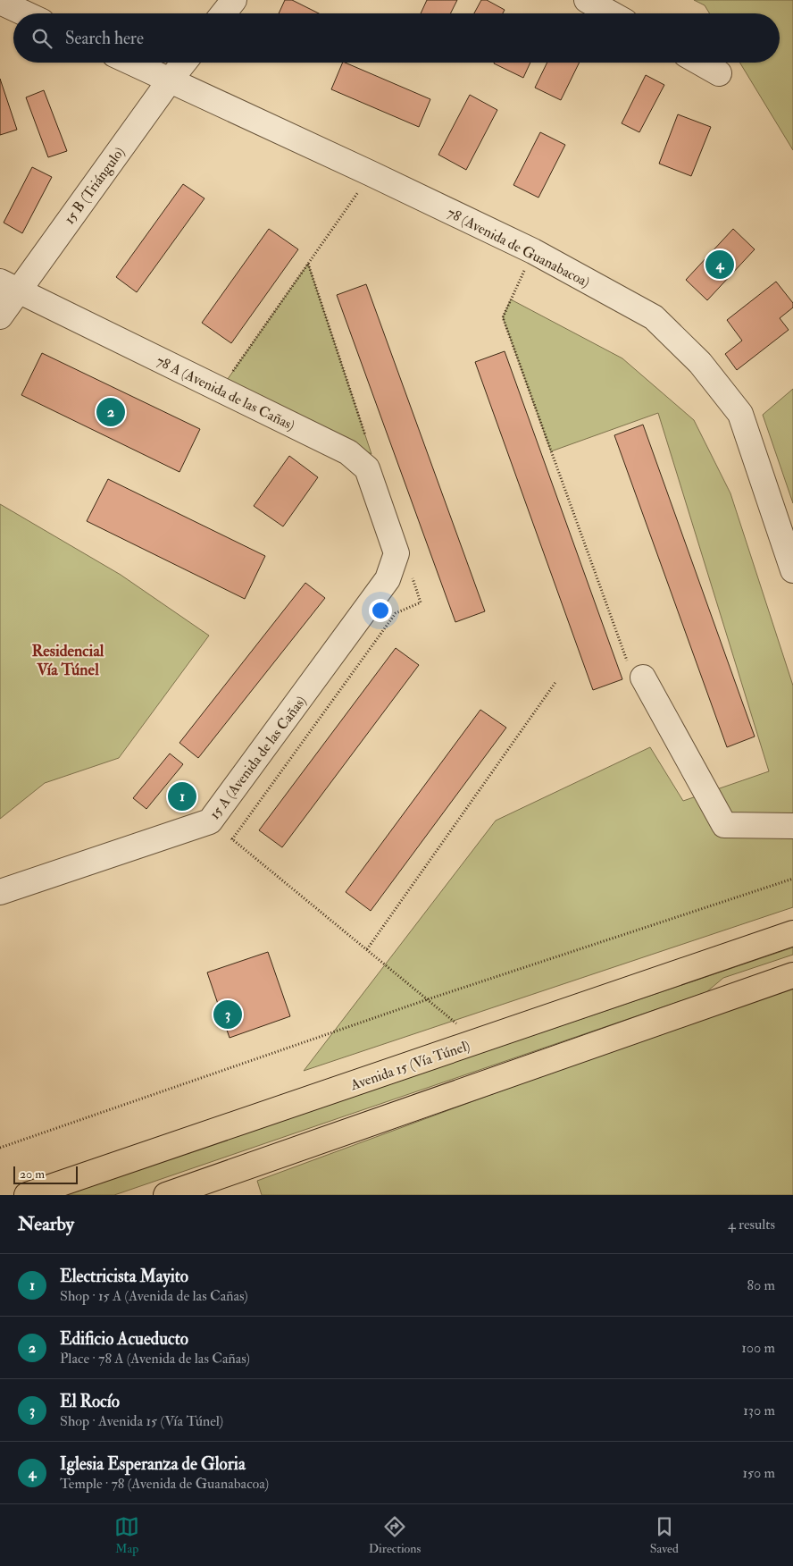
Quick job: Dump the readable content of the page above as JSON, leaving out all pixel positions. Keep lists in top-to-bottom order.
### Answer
{
  "streets": {
    "main road": ["Avenida 15 (Vía Túnel)"],
    "street": [
      "15 B (Triángulo)",
      "78 (Avenida de Guanabacoa)",
      "78 A (Avenida de las Cañas)",
      "15 A (Avenida de las Cañas)"
    ]
  },
  "crossings": [
    ["15 B (Triángulo)", "78 (Avenida de Guanabacoa)"],
    ["15 B (Triángulo)", "78 A (Avenida de las Cañas)"],
    ["78 A (Avenida de las Cañas)", "15 A (Avenida de las Cañas)"]
  ],
  "districts": ["Residencial Vía Túnel"],
  "scale_bar": "20 m",
  "page": {
    "search": "Search here",
    "pins": [
      "4",
      "2",
      "1",
      "3"
    ],
    "scale": "20 m",
    "heading": ["Nearby", "4 results"],
    "list": [
      {
        "mark": "1",
        "name": "Electricista Mayito",
        "note": "Shop · 15 A (Avenida de las Cañas)",
        "value": "80 m"
      },
      {
        "mark": "2",
        "name": "Edificio Acueducto",
        "note": "Place · 78 A (Avenida de las Cañas)",
        "value": "100 m"
      },
      {
        "mark": "3",
        "name": "El Rocío",
        "note": "Shop · Avenida 15 (Vía Túnel)",
        "value": "130 m"
      },
      {
        "mark": "4",
        "name": "Iglesia Esperanza de Gloria",
        "note": "Temple · 78 (Avenida de Guanabacoa)",
        "value": "150 m"
      }
    ],
    "nav": ["Map", "Directions", "Saved"]
  }
}
